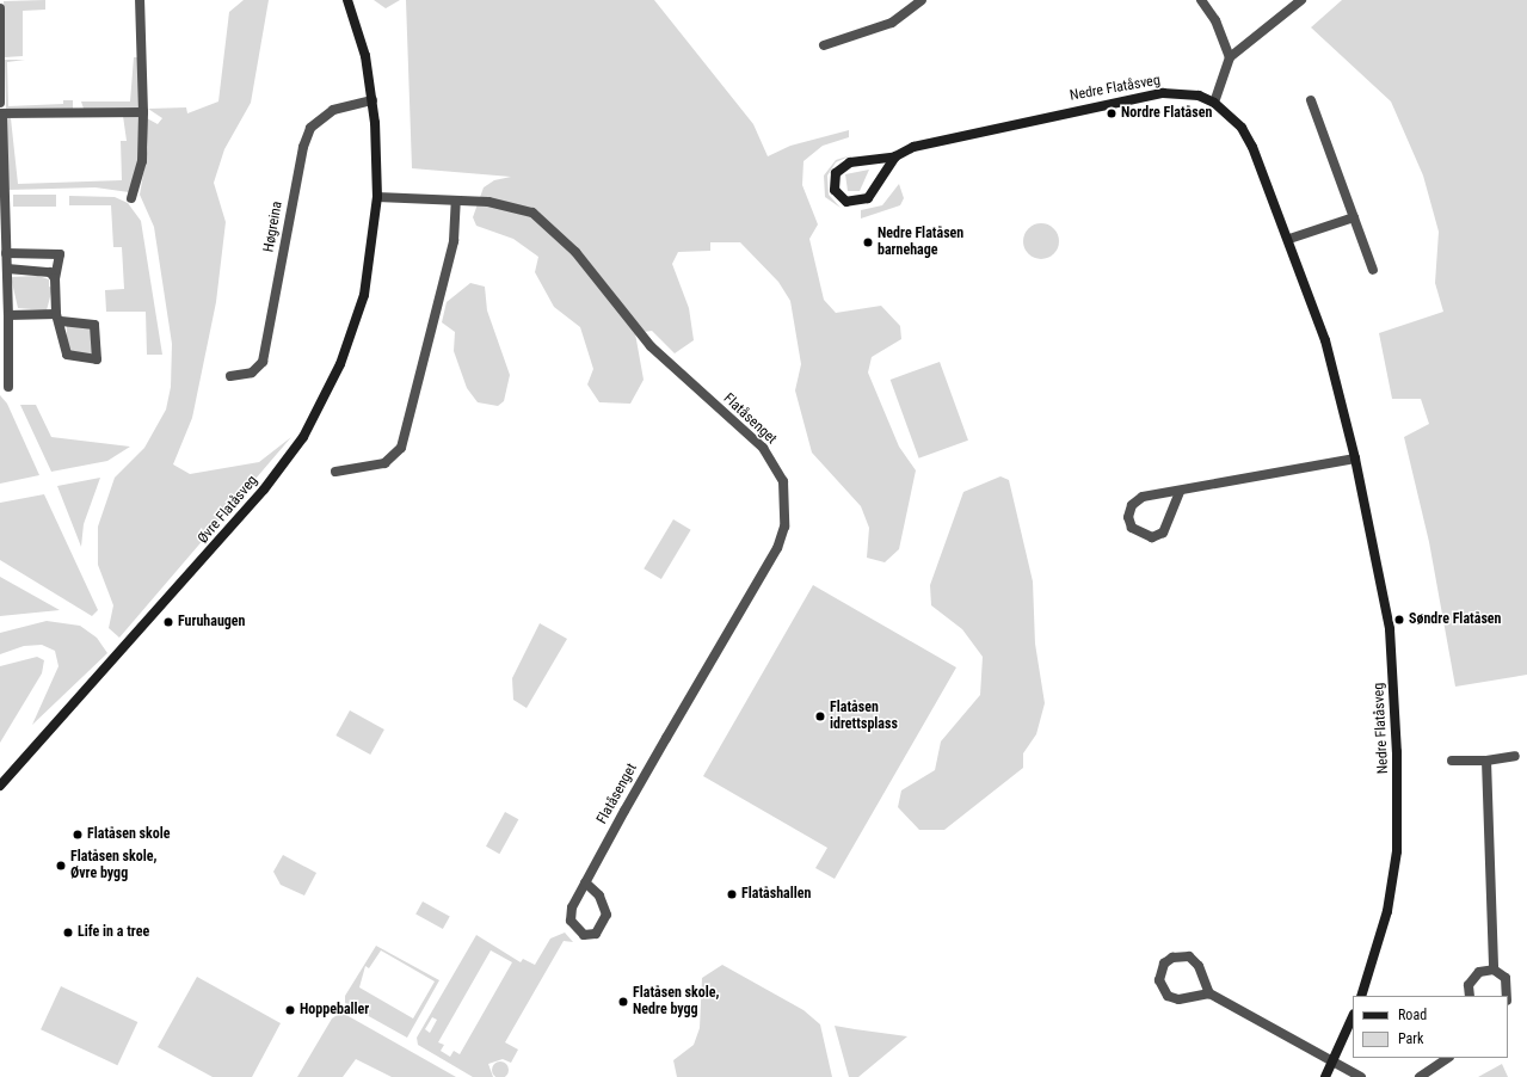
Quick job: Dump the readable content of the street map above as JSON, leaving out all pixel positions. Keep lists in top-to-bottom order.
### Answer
{
  "streets": {
    "street": [
      "Nedre Flatåsveg",
      "Høgreina",
      "Flatåsenget",
      "Øvre Flatåsveg"
    ]
  },
  "crossings": [
    ["Flatåsenget", "Øvre Flatåsveg"]
  ],
  "places": [
    "Nordre Flatåsen",
    "Nedre Flatåsen barnehage",
    "Søndre Flatåsen",
    "Furuhaugen",
    "Flatåsen idrettsplass",
    "Flatåsen skole",
    "Flatåsen skole, Øvre bygg",
    "Flatåshallen",
    "Life in a tree",
    "Flatåsen skole, Nedre bygg",
    "Hoppeballer"
  ],
  "legend": ["Road", "Park"]
}
